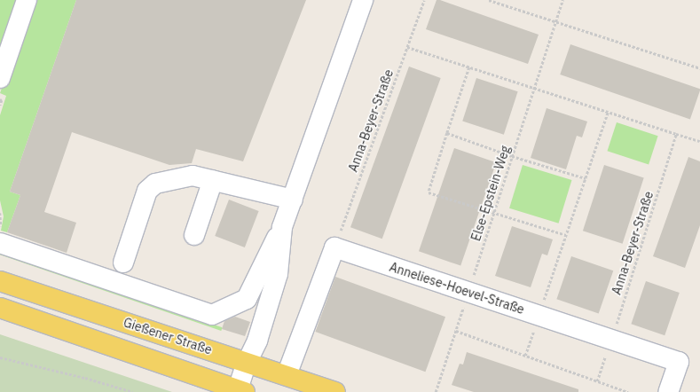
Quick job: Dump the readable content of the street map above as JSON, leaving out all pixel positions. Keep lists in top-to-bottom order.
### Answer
{
  "streets": {
    "main road": ["Gießener Straße"],
    "street": ["Anneliese-Hoevel-Straße"],
    "path": ["Anna-Beyer-Straße", "Else-Epstein-Weg"]
  },
  "crossings": [
    ["Anna-Beyer-Straße", "Anneliese-Hoevel-Straße"],
    ["Else-Epstein-Weg", "Anneliese-Hoevel-Straße"]
  ]
}
